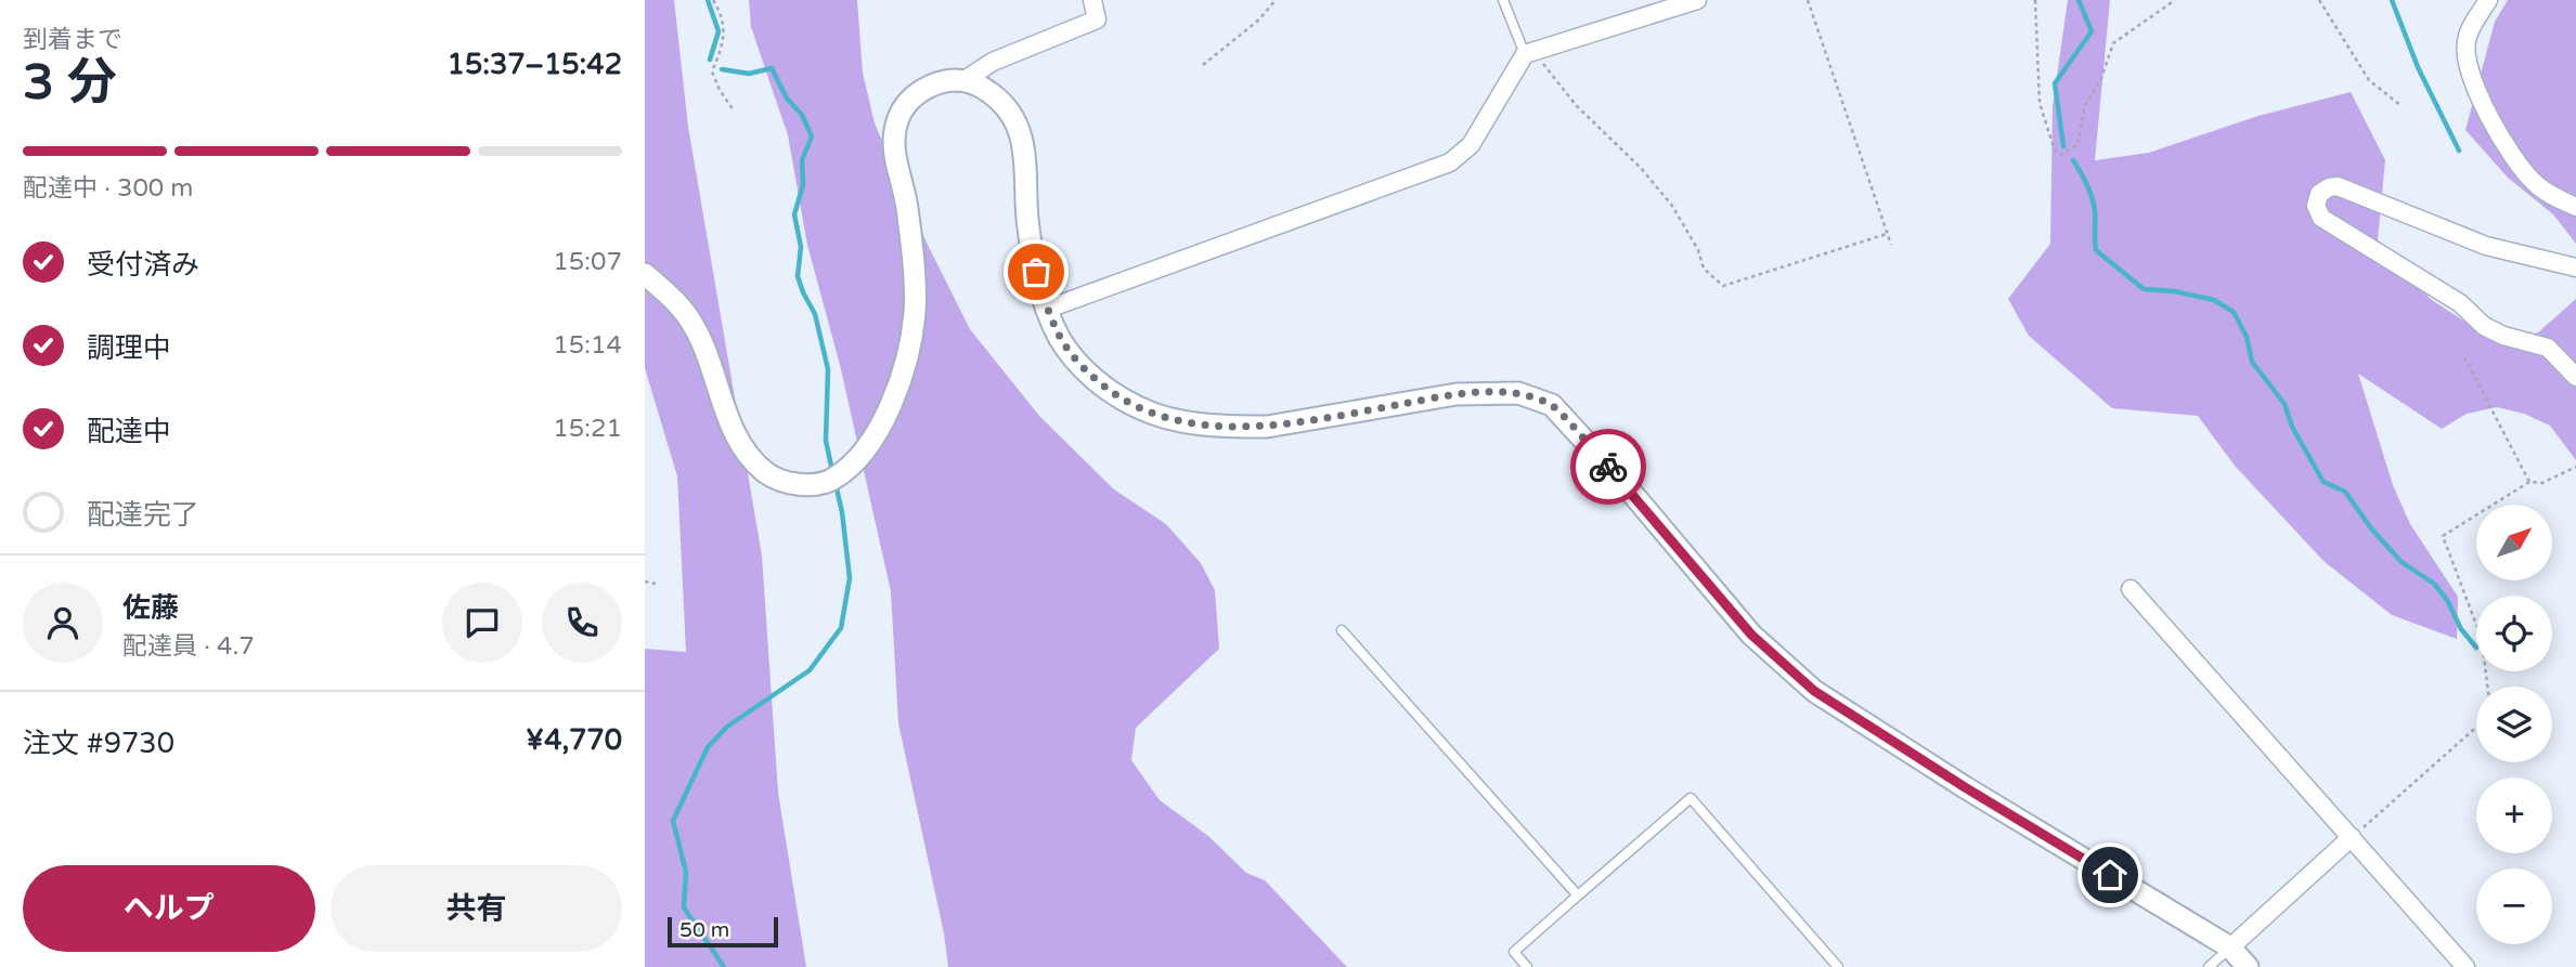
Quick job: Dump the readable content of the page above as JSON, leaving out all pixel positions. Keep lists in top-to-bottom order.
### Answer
{
  "scale_bar": "50 m",
  "north": "top right",
  "page": {
    "heading": ["3 分", "到着まで", "15:37–15:42"],
    "panel": [
      "佐藤",
      "配達員 · 4.7",
      "注文 #9730",
      "¥4,770"
    ],
    "bar": "配達中 · 300 m",
    "list": [
      ["受付済み", "15:07"],
      ["調理中", "15:14"],
      ["配達中", "15:21"],
      "配達完了"
    ],
    "map_buttons": ["+", "−"],
    "buttons": ["ヘルプ", "共有"],
    "scale": "50 m"
  }
}
